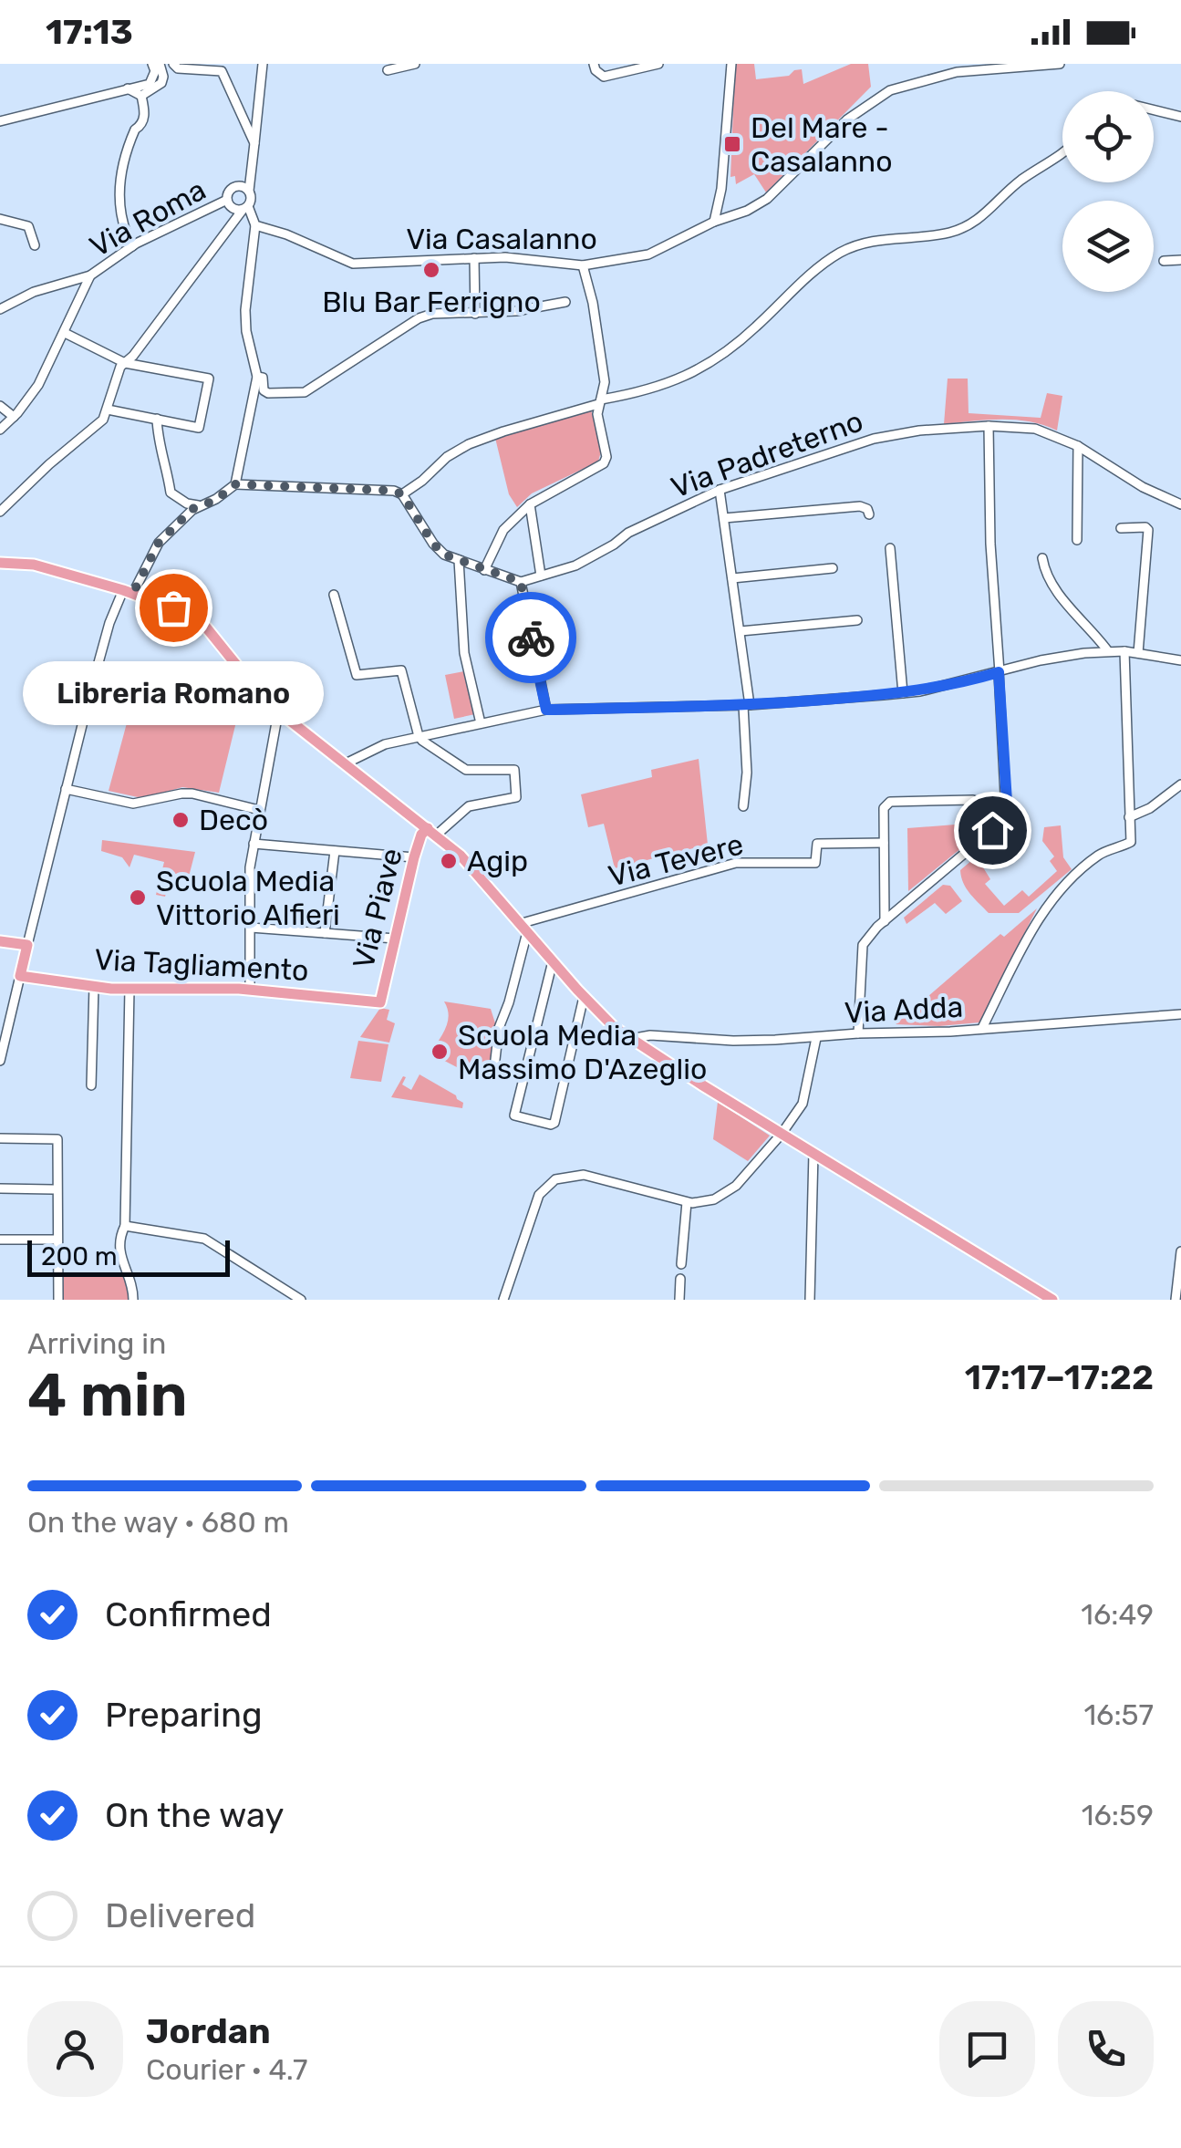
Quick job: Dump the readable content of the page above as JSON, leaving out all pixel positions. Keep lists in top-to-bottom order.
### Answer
{
  "streets": {
    "main road": ["Via Piave", "Via Tagliamento"],
    "street": [
      "Via Roma",
      "Via Casalanno",
      "Via Padreterno",
      "Via Tevere",
      "Via Adda"
    ]
  },
  "crossings": [
    ["Via Piave", "Via Tagliamento"]
  ],
  "places": {
    "transit": ["Del Mare - Casalanno"],
    "other": [
      "Blu Bar Ferrigno",
      "Libreria Romano",
      "Decò",
      "Agip",
      "Scuola Media Vittorio Alfieri",
      "Scuola Media Massimo D'Azeglio"
    ]
  },
  "scale_bar": "200 m",
  "page": {
    "status": "17:13",
    "bubble": "Libreria Romano",
    "scale": "200 m",
    "heading": ["4 min", "Arriving in", "17:17–17:22"],
    "panel": ["Jordan", "Courier · 4.7"],
    "bar": "On the way · 680 m",
    "list": [
      ["Confirmed", "16:49"],
      ["Preparing", "16:57"],
      ["On the way", "16:59"],
      "Delivered"
    ]
  }
}
